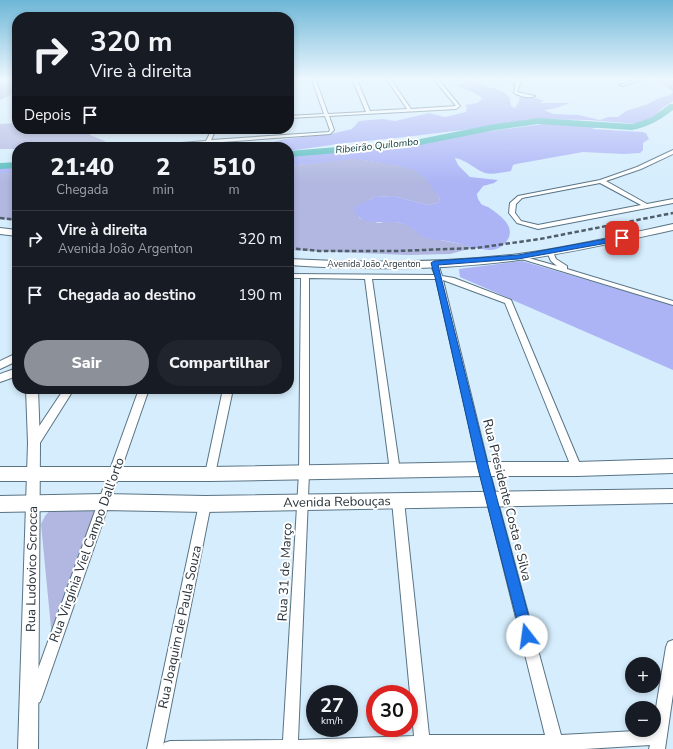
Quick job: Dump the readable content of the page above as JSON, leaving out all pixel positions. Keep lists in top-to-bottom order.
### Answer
{
  "streets": {
    "main road": ["Avenida João Argenton", "Avenida Rebouças"],
    "street": [
      "Rua Presidente Costa e Silva",
      "Rua Virgínia Viel Campo Dall'orto",
      "Rua Ludovico Scrocca",
      "Rua 31 de Março",
      "Rua Joaquim de Paula Souza"
    ]
  },
  "crossings": [
    ["Avenida João Argenton", "Rua Presidente Costa e Silva"],
    ["Rua Presidente Costa e Silva", "Avenida Rebouças"],
    ["Avenida Rebouças", "Rua Virgínia Viel Campo Dall'orto"],
    ["Avenida Rebouças", "Rua Ludovico Scrocca"],
    ["Avenida Rebouças", "Rua 31 de Março"],
    ["Avenida Rebouças", "Rua Joaquim de Paula Souza"],
    ["Rua Virgínia Viel Campo Dall'orto", "Rua Ludovico Scrocca"]
  ],
  "water": ["Ribeirão Quilombo"],
  "page": {
    "turn": ["320 m", "Vire à direita"],
    "then": "Depois",
    "eta": [
      "21:40",
      "Chegada",
      "2",
      "min",
      "510",
      "m"
    ],
    "list": [
      {
        "name": "Vire à direita",
        "note": "Avenida João Argenton",
        "value": "320 m"
      },
      {
        "name": "Chegada ao destino",
        "value": "190 m"
      }
    ],
    "buttons": ["Sair", "Compartilhar"],
    "map_buttons": ["+", "−"],
    "speed": "27 km/h",
    "limit": "30"
  }
}
